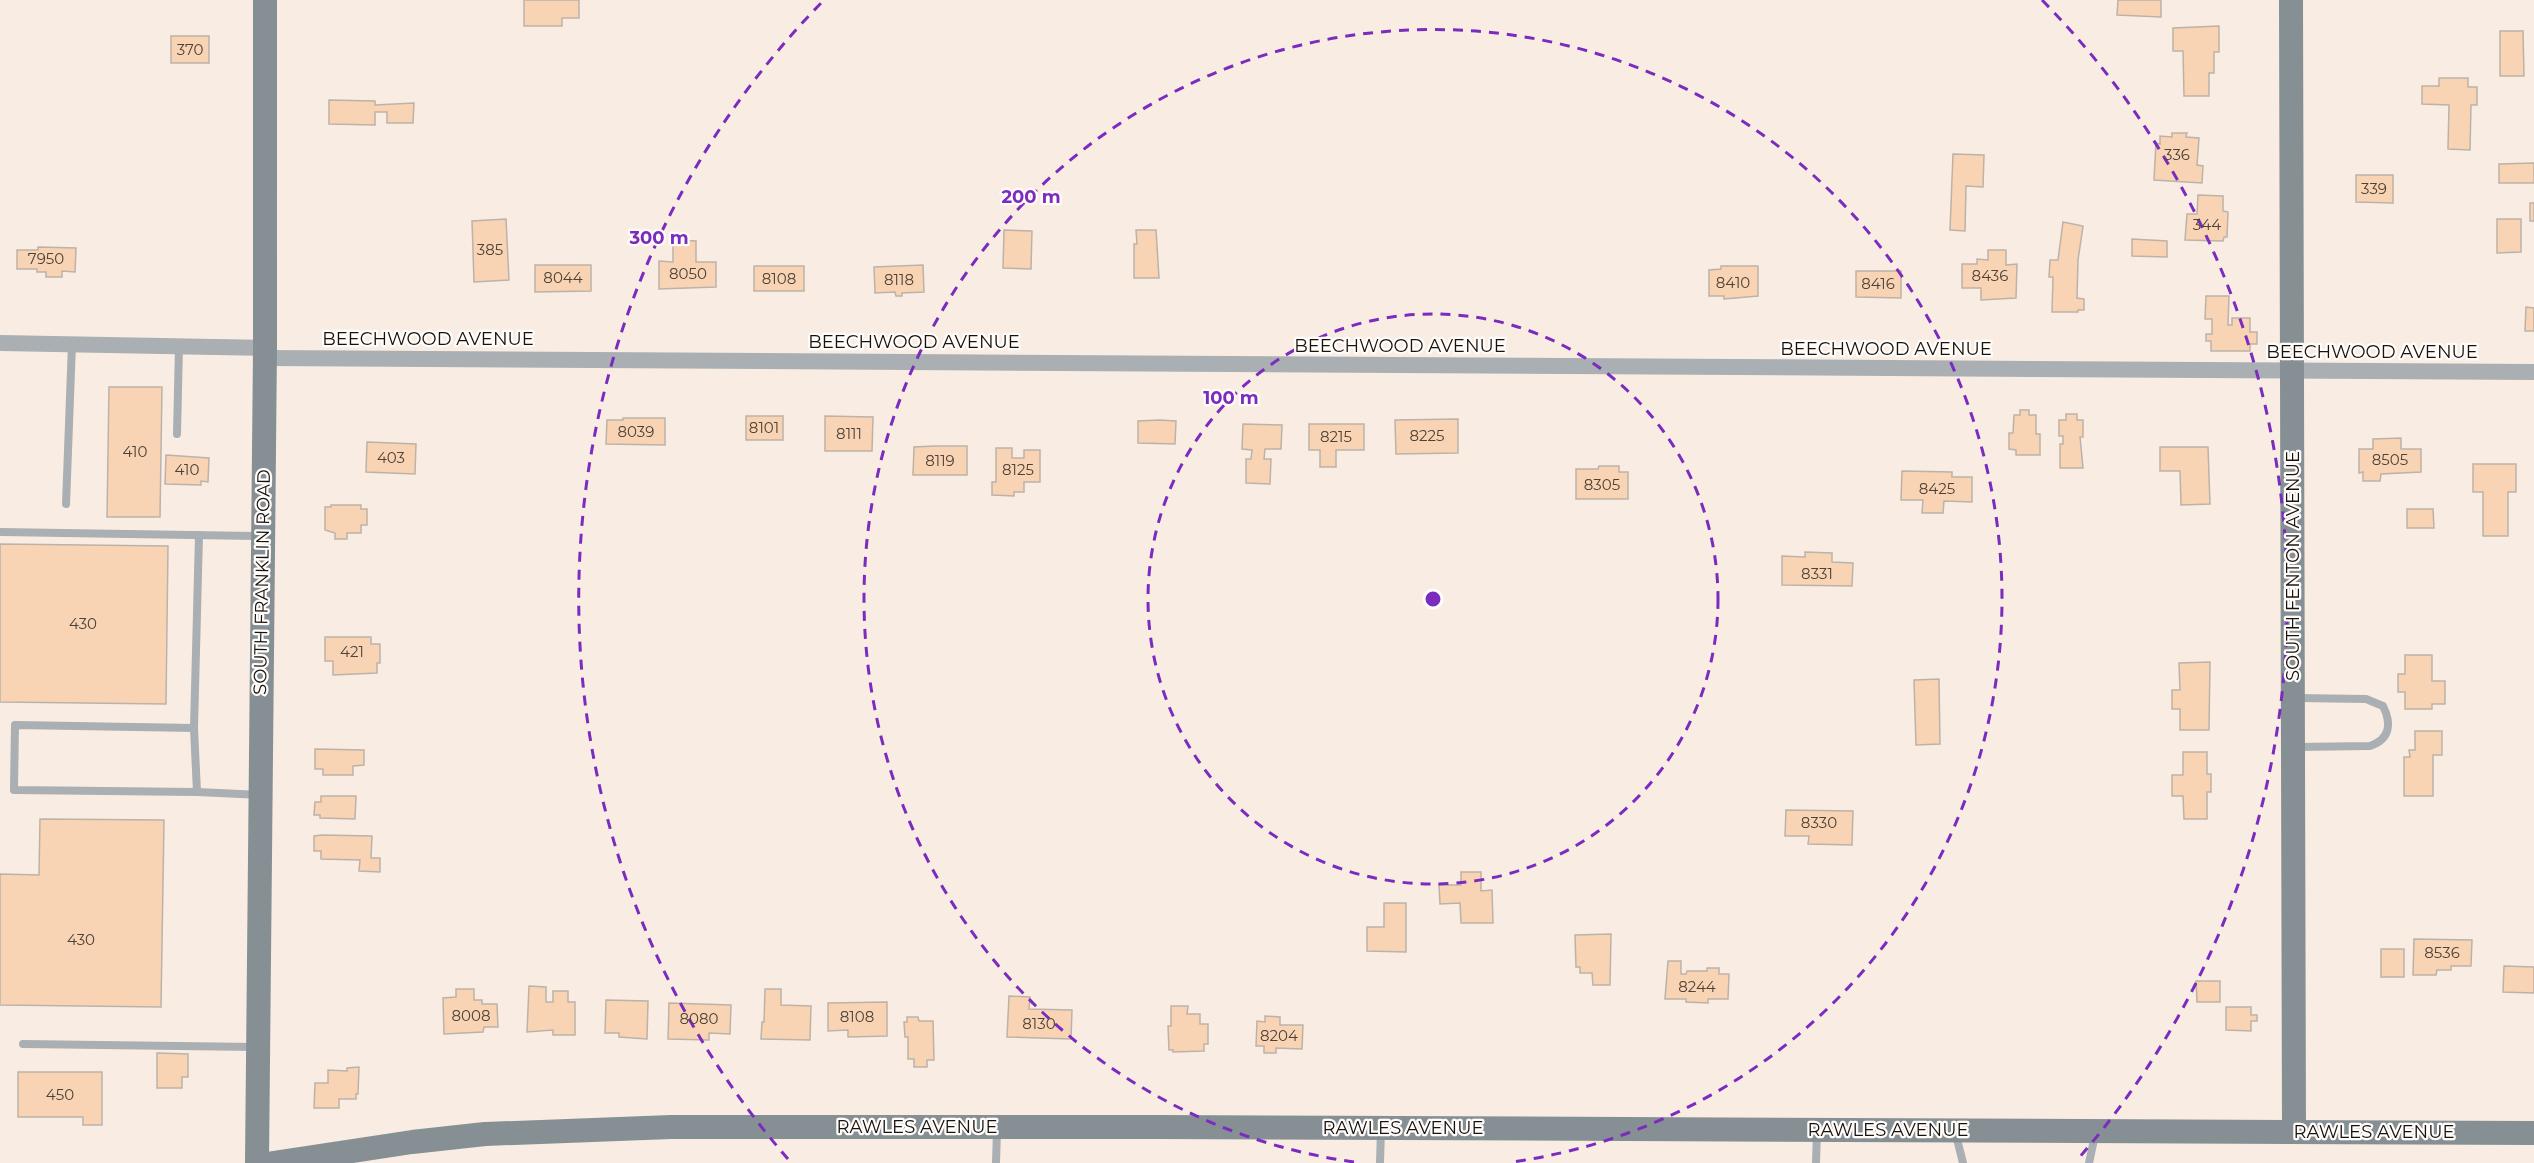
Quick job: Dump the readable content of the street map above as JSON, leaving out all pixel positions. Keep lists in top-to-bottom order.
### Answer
{
  "streets": {
    "street": [
      "BEECHWOOD AVENUE",
      "SOUTH FENTON AVENUE",
      "SOUTH FRANKLIN ROAD",
      "RAWLES AVENUE"
    ]
  },
  "crossings": [
    ["BEECHWOOD AVENUE", "SOUTH FENTON AVENUE"],
    ["BEECHWOOD AVENUE", "SOUTH FRANKLIN ROAD"],
    ["SOUTH FENTON AVENUE", "RAWLES AVENUE"]
  ],
  "house_numbers": [
    "370",
    "336",
    "339",
    "344",
    "385",
    "7950",
    "8050",
    "8436",
    "8044",
    "8108",
    "8118",
    "8410",
    "8416",
    "8101",
    "8039",
    "8111",
    "8225",
    "8215",
    "410",
    "403",
    "8505",
    "8119",
    "410",
    "8125",
    "8305",
    "8425",
    "8331",
    "430",
    "421",
    "8330",
    "430",
    "8536",
    "8244",
    "8008",
    "8108",
    "8080",
    "8130",
    "8204",
    "450"
  ],
  "rings": ["200 m", "300 m", "100 m"]
}
